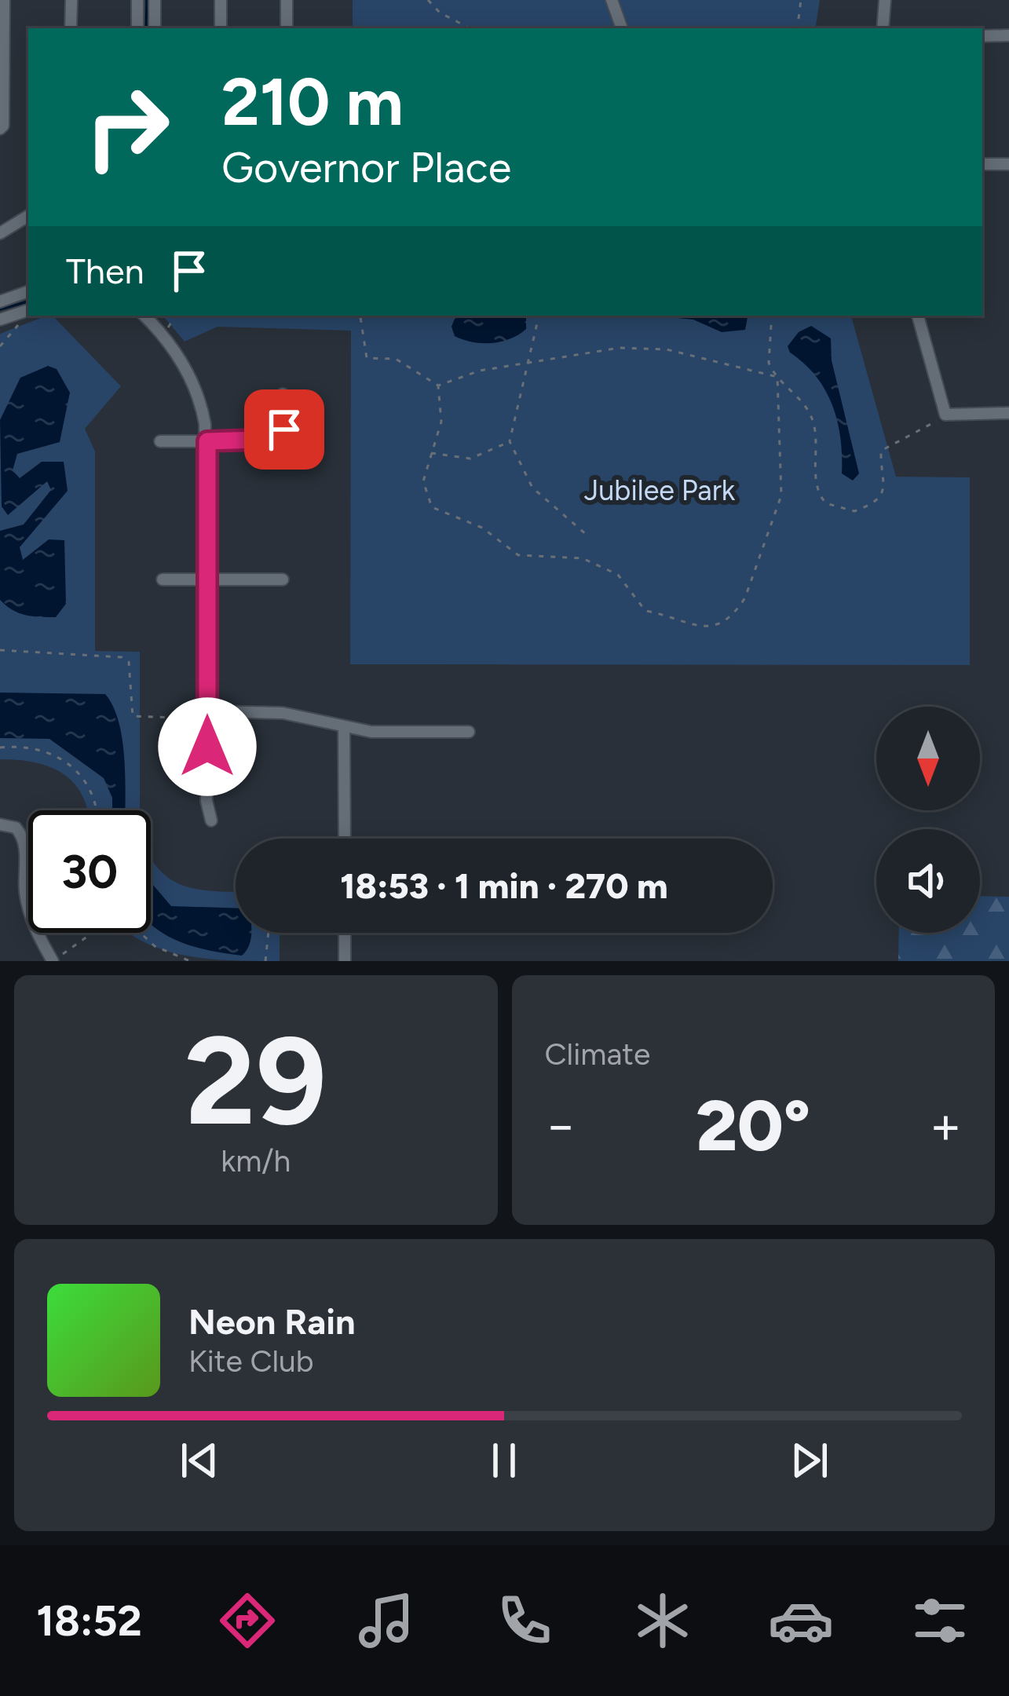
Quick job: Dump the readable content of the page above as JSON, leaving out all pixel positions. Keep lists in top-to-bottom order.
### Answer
{
  "parks": ["Jubilee Park"],
  "north": "bottom",
  "page": {
    "turn": ["210 m", "Governor Place"],
    "then": "Then",
    "limit": "30",
    "trip": "18:53 · 1 min · 270 m",
    "tile": [
      ["29", "km/h"],
      "Climate"
    ],
    "heat": ["−", "20°", "+"],
    "song": ["Neon Rain", "Kite Club"],
    "tabs": "18:52"
  }
}
